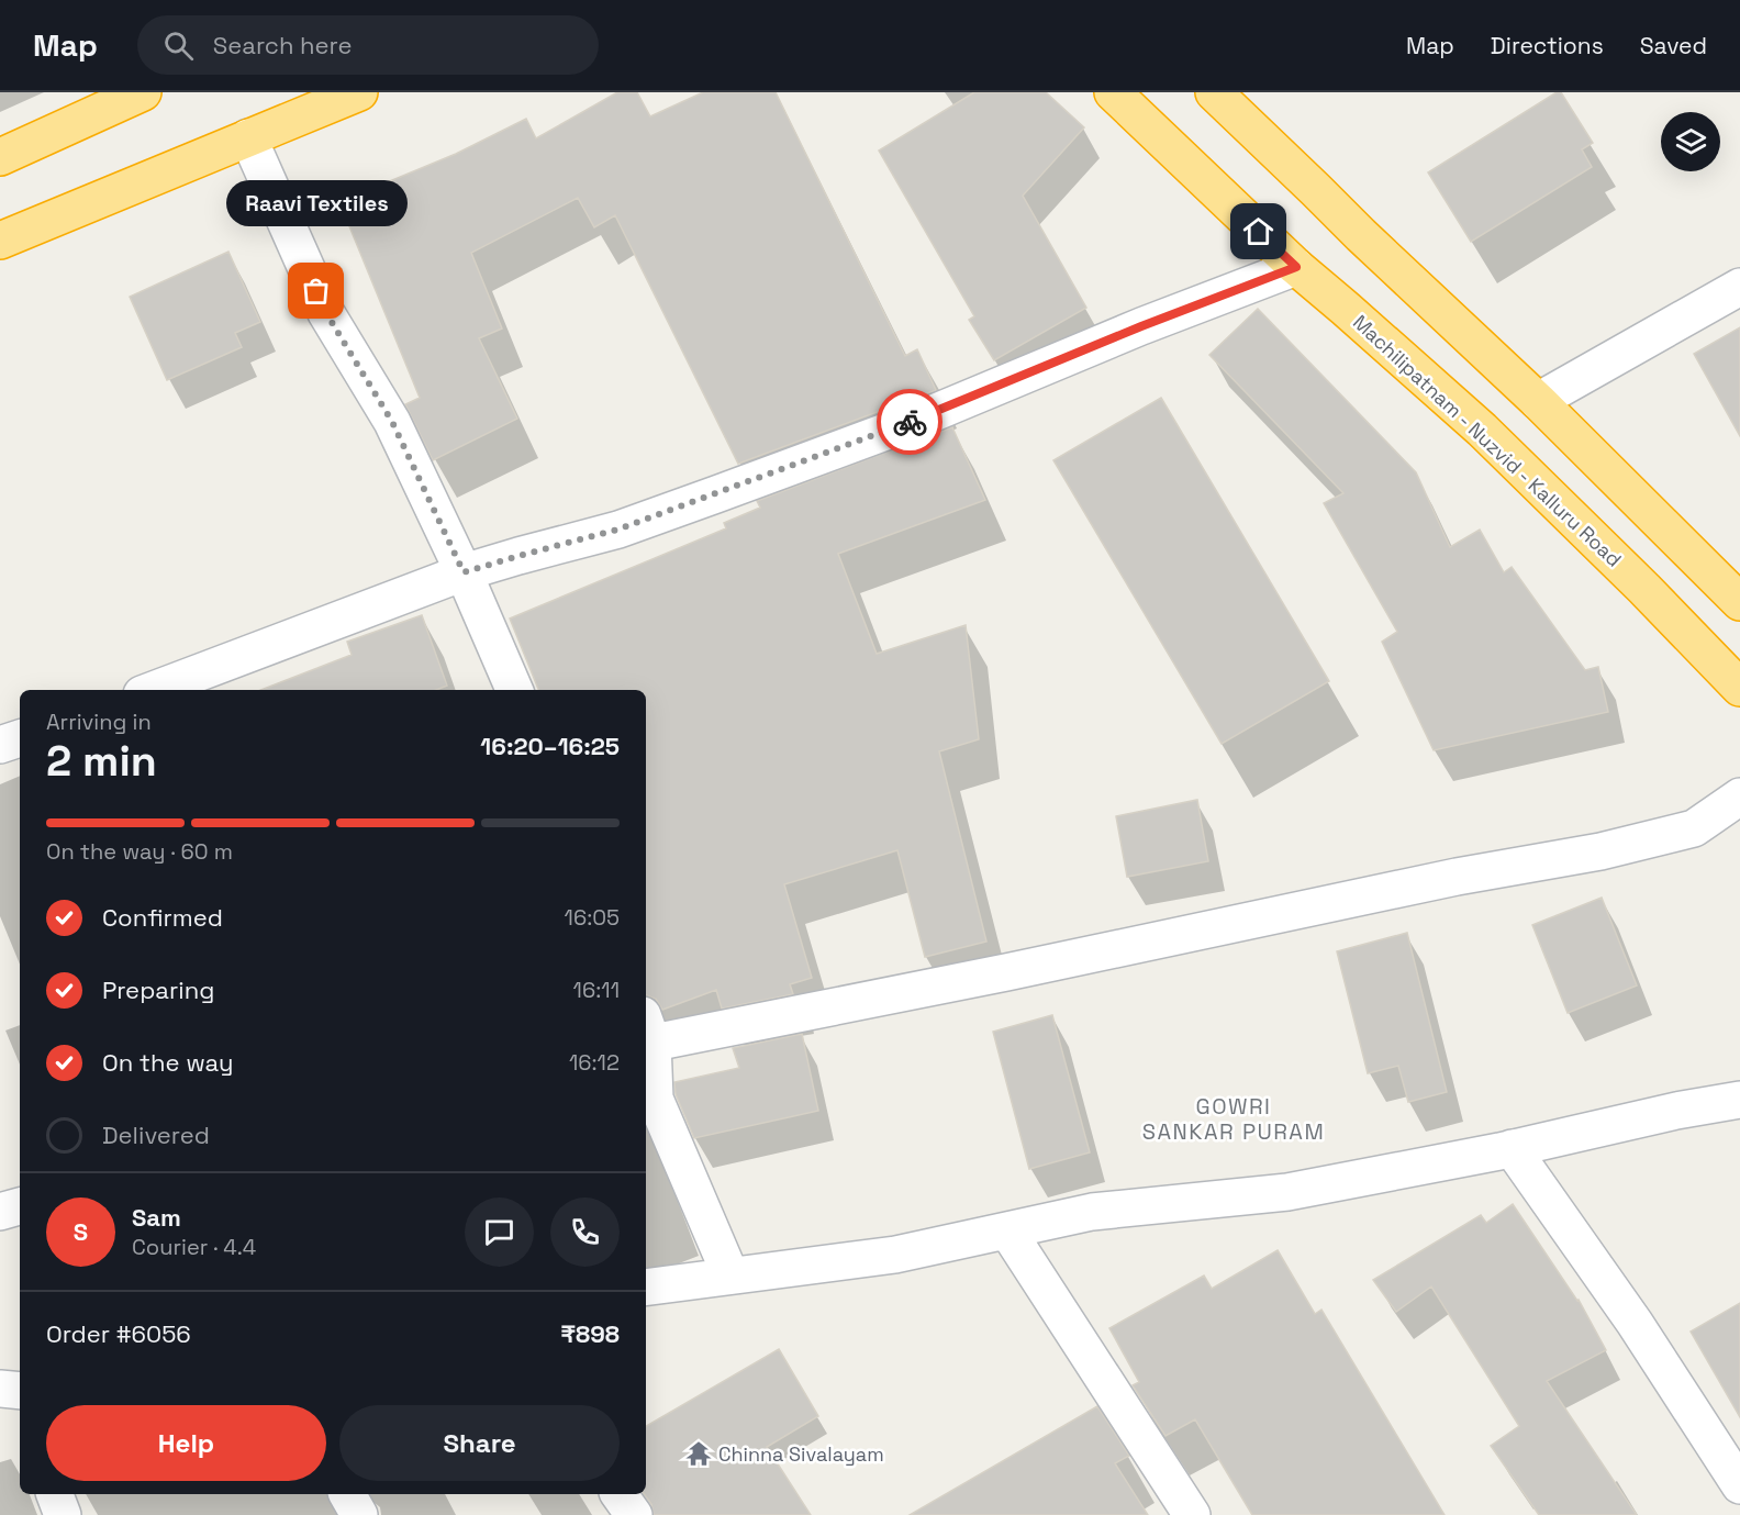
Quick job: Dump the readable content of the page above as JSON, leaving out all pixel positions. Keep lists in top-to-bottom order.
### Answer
{
  "streets": {
    "highway": ["Machilipatnam - Nuzvid - Kalluru Road"]
  },
  "districts": ["GOWRI SANKAR PURAM"],
  "places": {
    "other": ["Raavi Textiles"],
    "temple": ["Chinna Sivalayam"]
  },
  "page": {
    "header": "Map",
    "search": "Search here",
    "nav": ["Map", "Directions", "Saved"],
    "bubble": "Raavi Textiles",
    "heading": ["2 min", "Arriving in", "16:20–16:25"],
    "panel": [
      "Sam",
      "Courier · 4.4",
      "Order #6056",
      "₹898"
    ],
    "bar": "On the way · 60 m",
    "list": [
      ["Confirmed", "16:05"],
      ["Preparing", "16:11"],
      ["On the way", "16:12"],
      "Delivered"
    ],
    "round": "S",
    "buttons": ["Help", "Share"]
  }
}
